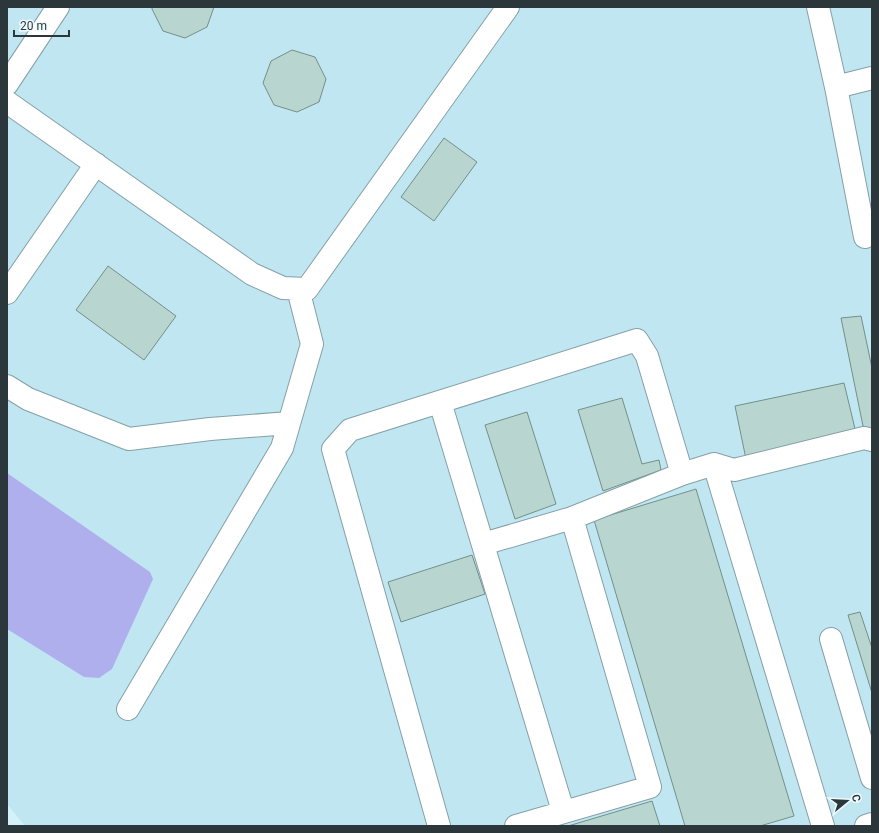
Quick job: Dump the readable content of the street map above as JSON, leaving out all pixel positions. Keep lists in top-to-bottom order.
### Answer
{
  "scale_bar": "20 m",
  "north": "right"
}
